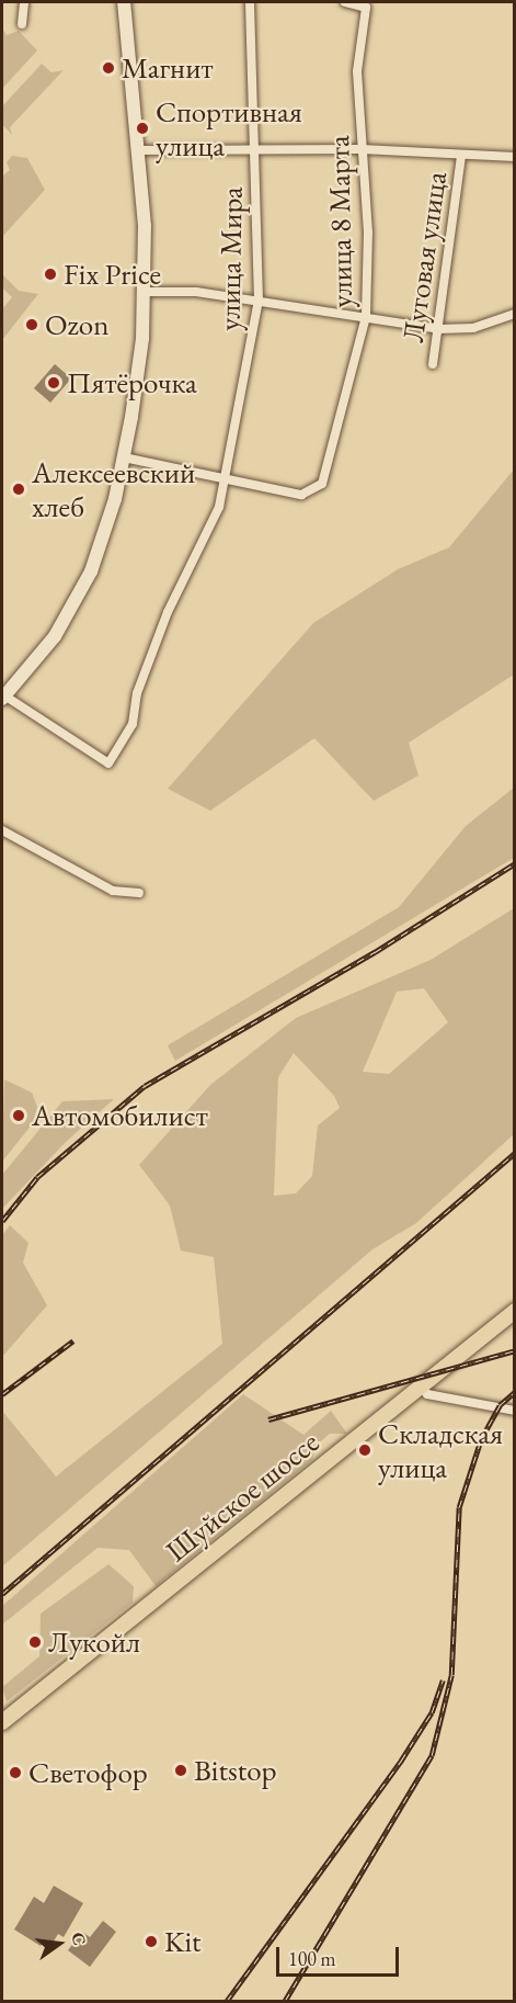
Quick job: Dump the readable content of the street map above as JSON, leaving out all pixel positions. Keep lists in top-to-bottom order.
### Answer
{
  "streets": {
    "main road": ["Шуйское шоссе"],
    "street": ["улица 8 Марта", "Луговая улица", "улица Мира"]
  },
  "crossings": [
    ["улица 8 Марта", "улица Мира"]
  ],
  "places": [
    "Магнит",
    "Спортивная улица",
    "Fix Price",
    "Ozon",
    "Пятёрочка",
    "Алексеевский хлеб",
    "Автомобилист",
    "Складская улица",
    "Лукойл",
    "Bitstop",
    "Светофор",
    "Kit"
  ],
  "scale_bar": "100 m",
  "north": "right"
}
